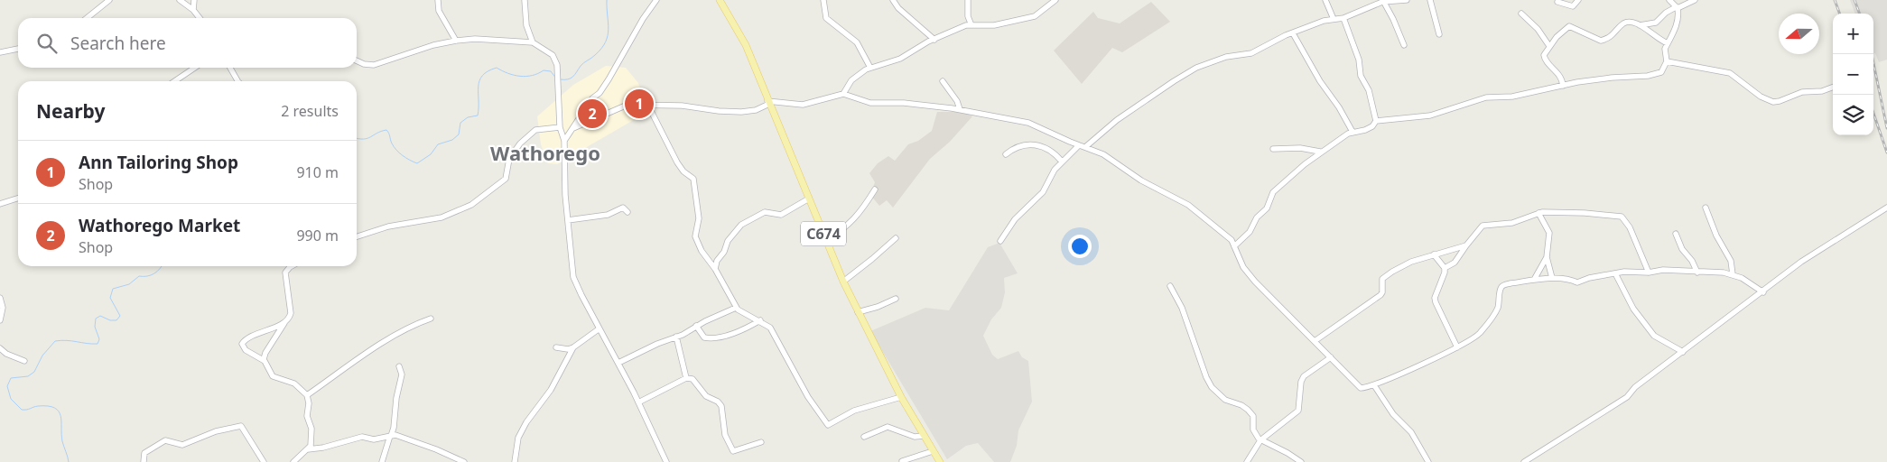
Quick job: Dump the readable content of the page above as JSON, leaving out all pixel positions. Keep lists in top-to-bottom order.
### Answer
{
  "streets": {
    "main road": ["C674"]
  },
  "districts": ["Wathorego"],
  "north": "left",
  "page": {
    "map_buttons": ["+", "−"],
    "search": "Search here",
    "heading": ["Nearby", "2 results"],
    "pins": ["1", "2"],
    "list": [
      {
        "mark": "1",
        "name": "Ann Tailoring Shop",
        "note": "Shop",
        "value": "910 m"
      },
      {
        "mark": "2",
        "name": "Wathorego Market",
        "note": "Shop",
        "value": "990 m"
      }
    ]
  }
}
